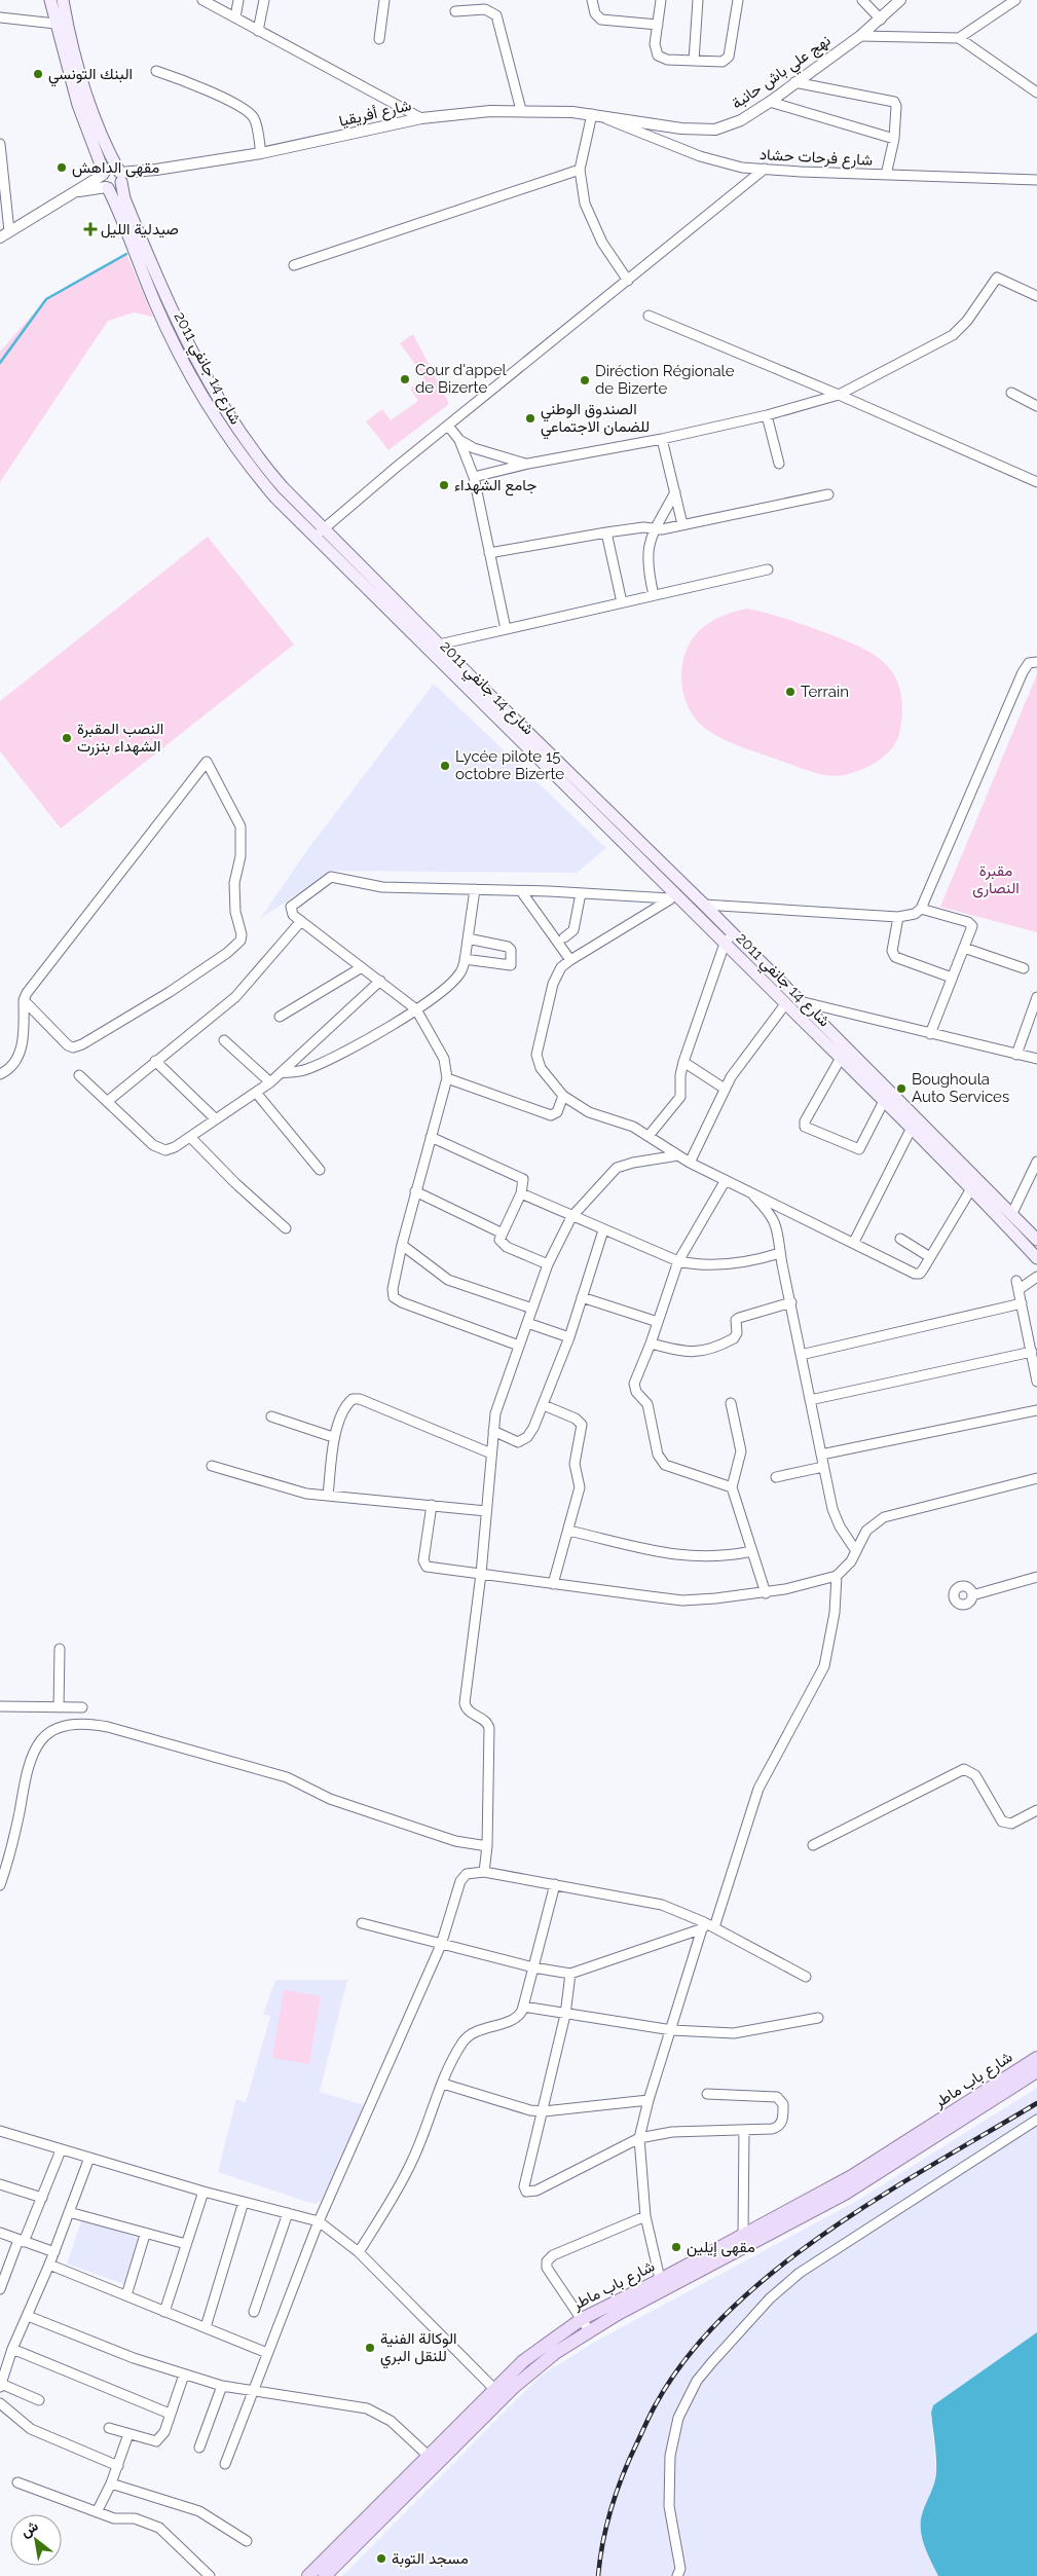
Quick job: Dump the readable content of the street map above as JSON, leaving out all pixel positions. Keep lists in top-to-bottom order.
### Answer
{
  "streets": {
    "main road": ["شارع 14 جانفي 2011", "شارع باب ماطر"],
    "street": ["نهج علي باش حانبة", "شارع أفريقيا", "شارع فرحات حشاد"]
  },
  "crossings": [
    ["نهج علي باش حانبة", "شارع أفريقيا"],
    ["نهج علي باش حانبة", "شارع فرحات حشاد"],
    ["شارع أفريقيا", "شارع فرحات حشاد"],
    ["شارع أفريقيا", "شارع 14 جانفي 2011"]
  ],
  "parks": ["مقبرة النصارى"],
  "places": {
    "other": [
      "البنك التونسي",
      "مقهى الداهش",
      "Cour d'appel de Bizerte",
      "Diréction Régionale de Bizerte",
      "الصندوق الوطني للضمان الاجتماعي",
      "جامع الشهداء",
      "Terrain",
      "النصب المقبرة الشهداء بنزرت",
      "Lycée pilote 15 octobre Bizerte",
      "Boughoula Auto Services",
      "مقهى إيلين",
      "الوكالة الفنية للنقل البري",
      "مسجد التوبة"
    ],
    "health": ["صيدلية الليل"]
  },
  "north": "top left"
}
